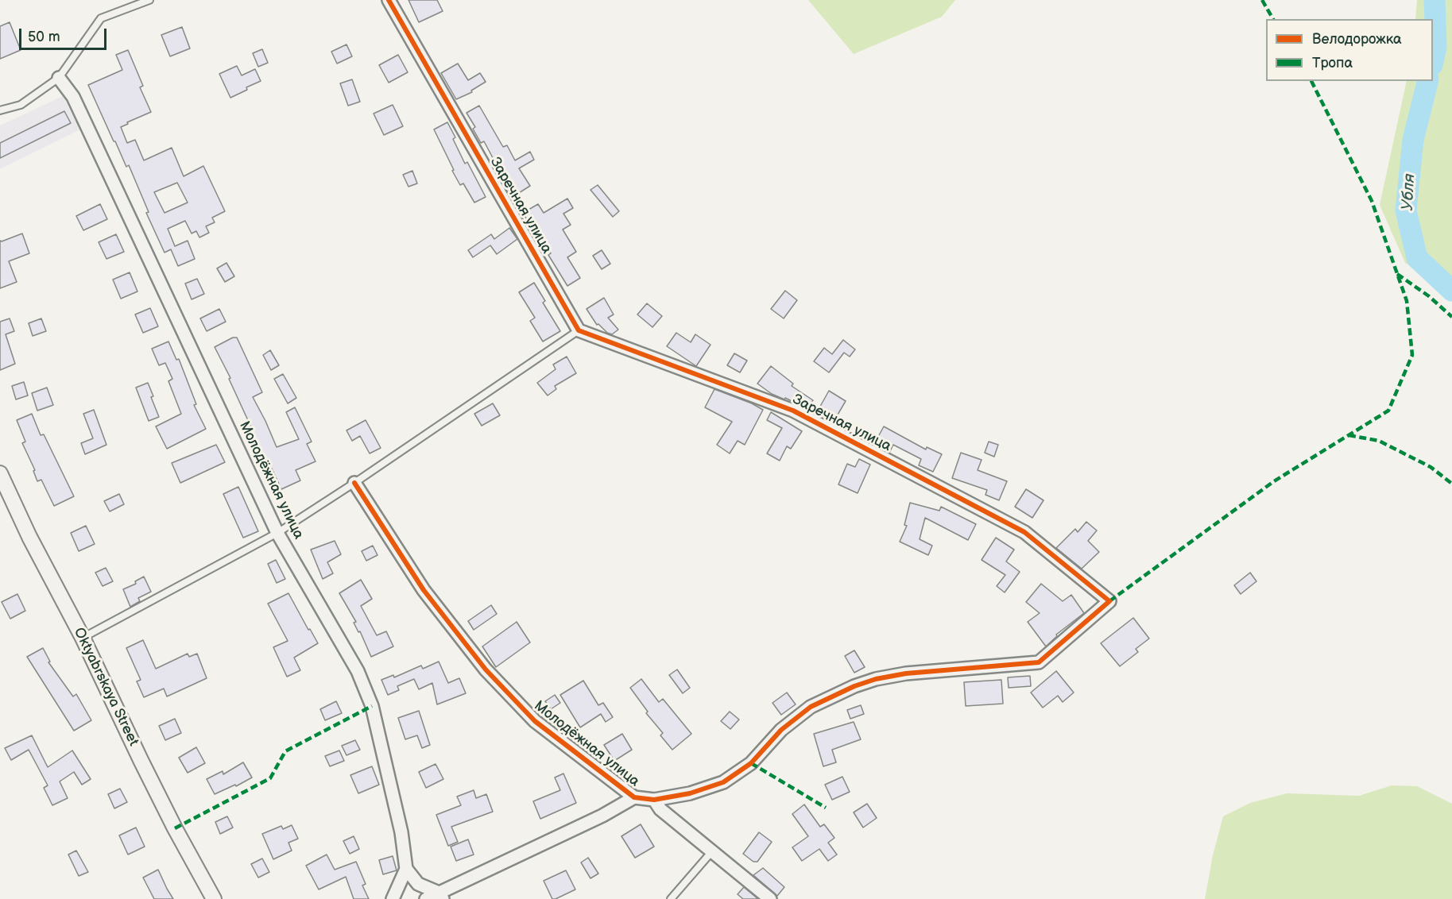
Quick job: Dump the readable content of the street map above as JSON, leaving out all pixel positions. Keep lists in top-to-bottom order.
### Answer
{
  "streets": {
    "street": ["Заречная улица", "Молодёжная улица", "Oktyabrskaya Street"]
  },
  "crossings": [
    ["Заречная улица", "Молодёжная улица"]
  ],
  "water": ["Убля"],
  "legend": ["Велодорожка", "Тропа"],
  "scale_bar": "50 m"
}
